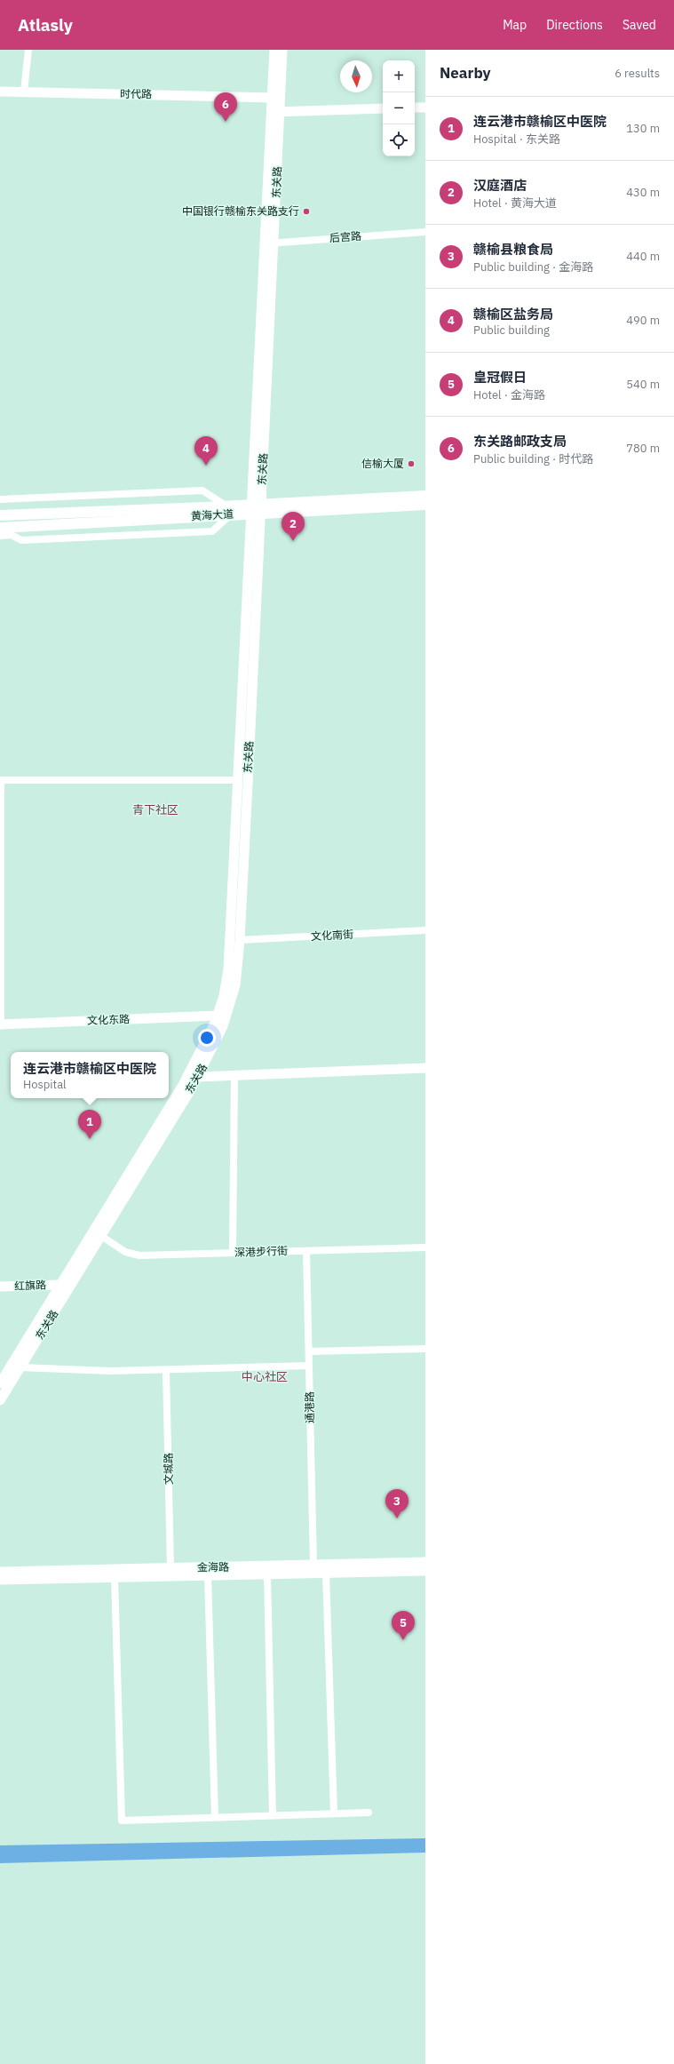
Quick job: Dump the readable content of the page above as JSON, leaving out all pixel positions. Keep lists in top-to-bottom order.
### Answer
{
  "streets": {
    "main road": [
      "时代路",
      "东关路",
      "黄海大道",
      "文化东路",
      "红旗路",
      "金海路"
    ],
    "street": [
      "后宫路",
      "文化南街",
      "深港步行街",
      "通港路",
      "文城路"
    ]
  },
  "crossings": [
    ["时代路", "东关路"],
    ["东关路", "后宫路"],
    ["东关路", "黄海大道"],
    ["东关路", "文化南街"],
    ["东关路", "文化东路"],
    ["东关路", "深港步行街"],
    ["东关路", "红旗路"],
    ["深港步行街", "通港路"],
    ["通港路", "金海路"],
    ["文城路", "金海路"]
  ],
  "districts": ["青下社区", "中心社区"],
  "places": ["中国银行赣榆东关路支行", "信榆大厦"],
  "north": "bottom",
  "page": {
    "header": "Atlasly",
    "nav": ["Map", "Directions", "Saved"],
    "heading": ["Nearby", "6 results"],
    "map_buttons": ["+", "−"],
    "pins": [
      "6",
      "4",
      "2",
      "1",
      "3",
      "5"
    ],
    "list": [
      {
        "mark": "1",
        "name": "连云港市赣榆区中医院",
        "note": "Hospital · 东关路",
        "value": "130 m"
      },
      {
        "mark": "2",
        "name": "汉庭酒店",
        "note": "Hotel · 黄海大道",
        "value": "430 m"
      },
      {
        "mark": "3",
        "name": "赣榆县粮食局",
        "note": "Public building · 金海路",
        "value": "440 m"
      },
      {
        "mark": "4",
        "name": "赣榆区盐务局",
        "note": "Public building",
        "value": "490 m"
      },
      {
        "mark": "5",
        "name": "皇冠假日",
        "note": "Hotel · 金海路",
        "value": "540 m"
      },
      {
        "mark": "6",
        "name": "东关路邮政支局",
        "note": "Public building · 时代路",
        "value": "780 m"
      }
    ],
    "popup": ["连云港市赣榆区中医院", "Hospital"]
  }
}
